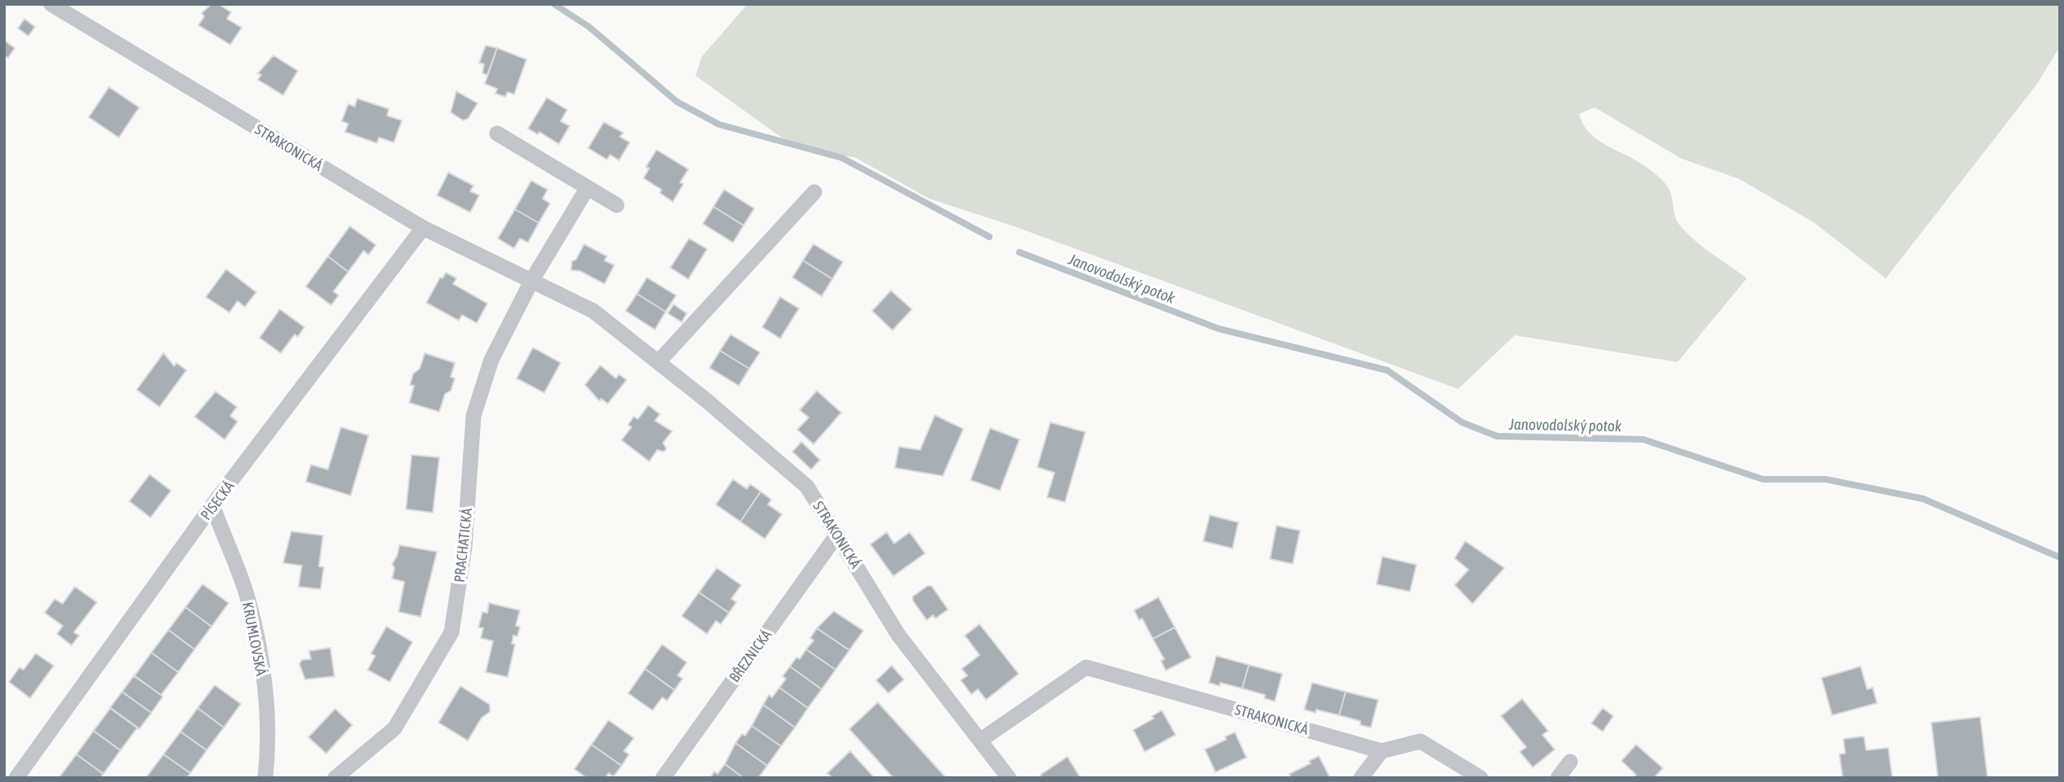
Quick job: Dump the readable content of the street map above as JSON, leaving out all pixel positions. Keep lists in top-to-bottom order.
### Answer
{
  "streets": {
    "street": [
      "STRAKONICKÁ",
      "PÍSECKÁ",
      "PRACHATICKÁ",
      "KRUMLOVSKÁ",
      "BŘEZNICKÁ"
    ]
  },
  "crossings": [
    ["STRAKONICKÁ", "PÍSECKÁ"],
    ["STRAKONICKÁ", "PRACHATICKÁ"],
    ["STRAKONICKÁ", "BŘEZNICKÁ"],
    ["PÍSECKÁ", "KRUMLOVSKÁ"]
  ],
  "water": ["Janovodolský potok"]
}
